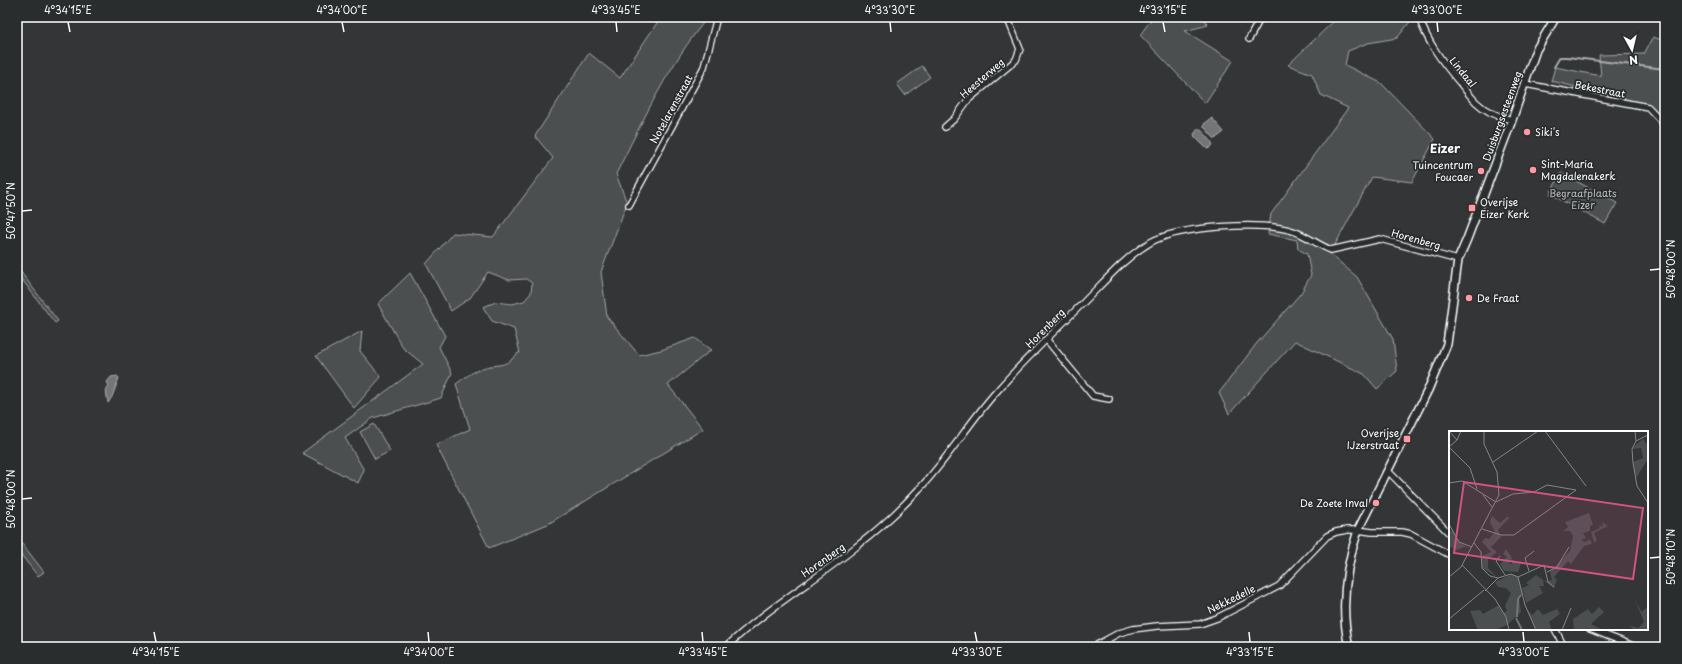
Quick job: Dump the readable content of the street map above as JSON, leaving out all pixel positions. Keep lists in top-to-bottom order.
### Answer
{
  "streets": {
    "street": [
      "Lindaal",
      "Heesterweg",
      "Bekestraat",
      "Notelarenstraat",
      "Duisburgsesteenweg",
      "Horenberg",
      "Nekkedelle"
    ]
  },
  "crossings": [
    ["Lindaal", "Duisburgsesteenweg"],
    ["Bekestraat", "Duisburgsesteenweg"],
    ["Duisburgsesteenweg", "Horenberg"],
    ["Duisburgsesteenweg", "Nekkedelle"]
  ],
  "districts": ["Eizer"],
  "parks": ["Begraafplaats Eizer"],
  "places": {
    "other": [
      "Siki's",
      "Sint-Maria Magdalenakerk",
      "Tuincentrum Foucaer",
      "De Fraat",
      "De Zoete Inval"
    ],
    "transit": ["Overijse Eizer Kerk", "Overijse IJzerstraat"]
  },
  "north": "bottom",
  "coordinates": [
    "4°34'15\"E",
    "4°34'00\"E",
    "4°33'45\"E",
    "4°33'30\"E",
    "4°33'15\"E",
    "4°33'00\"E",
    "50°47'50\"N",
    "50°48'00\"N",
    "50°48'10\"N"
  ]
}
